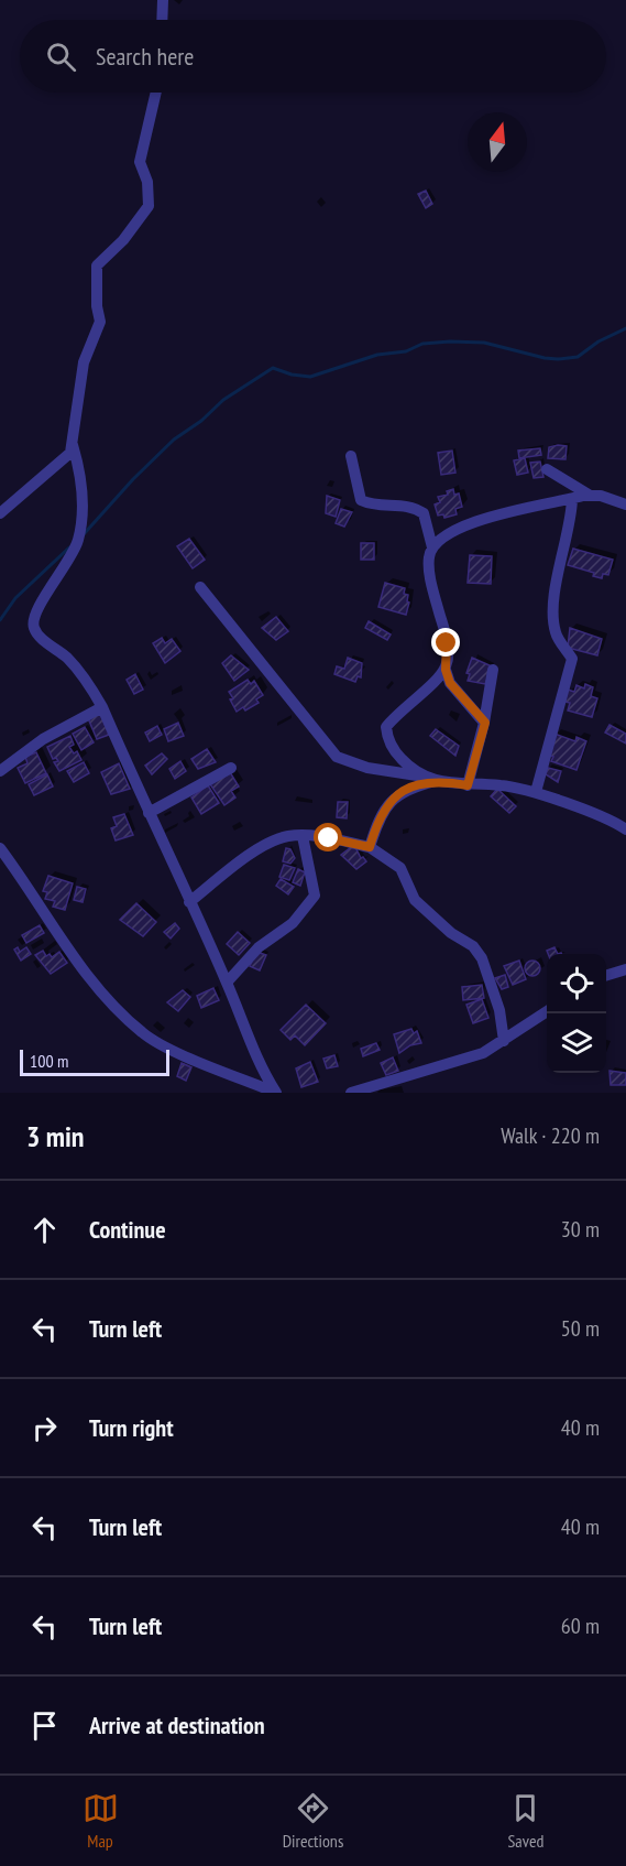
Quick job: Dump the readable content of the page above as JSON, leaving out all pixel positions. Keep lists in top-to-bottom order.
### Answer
{
  "scale_bar": "100 m",
  "north": "top",
  "page": {
    "search": "Search here",
    "scale": "100 m",
    "heading": ["3 min", "Walk · 220 m"],
    "list": [
      ["Continue", "30 m"],
      ["Turn left", "50 m"],
      ["Turn right", "40 m"],
      ["Turn left", "40 m"],
      ["Turn left", "60 m"],
      "Arrive at destination"
    ],
    "nav": ["Map", "Directions", "Saved"]
  }
}
